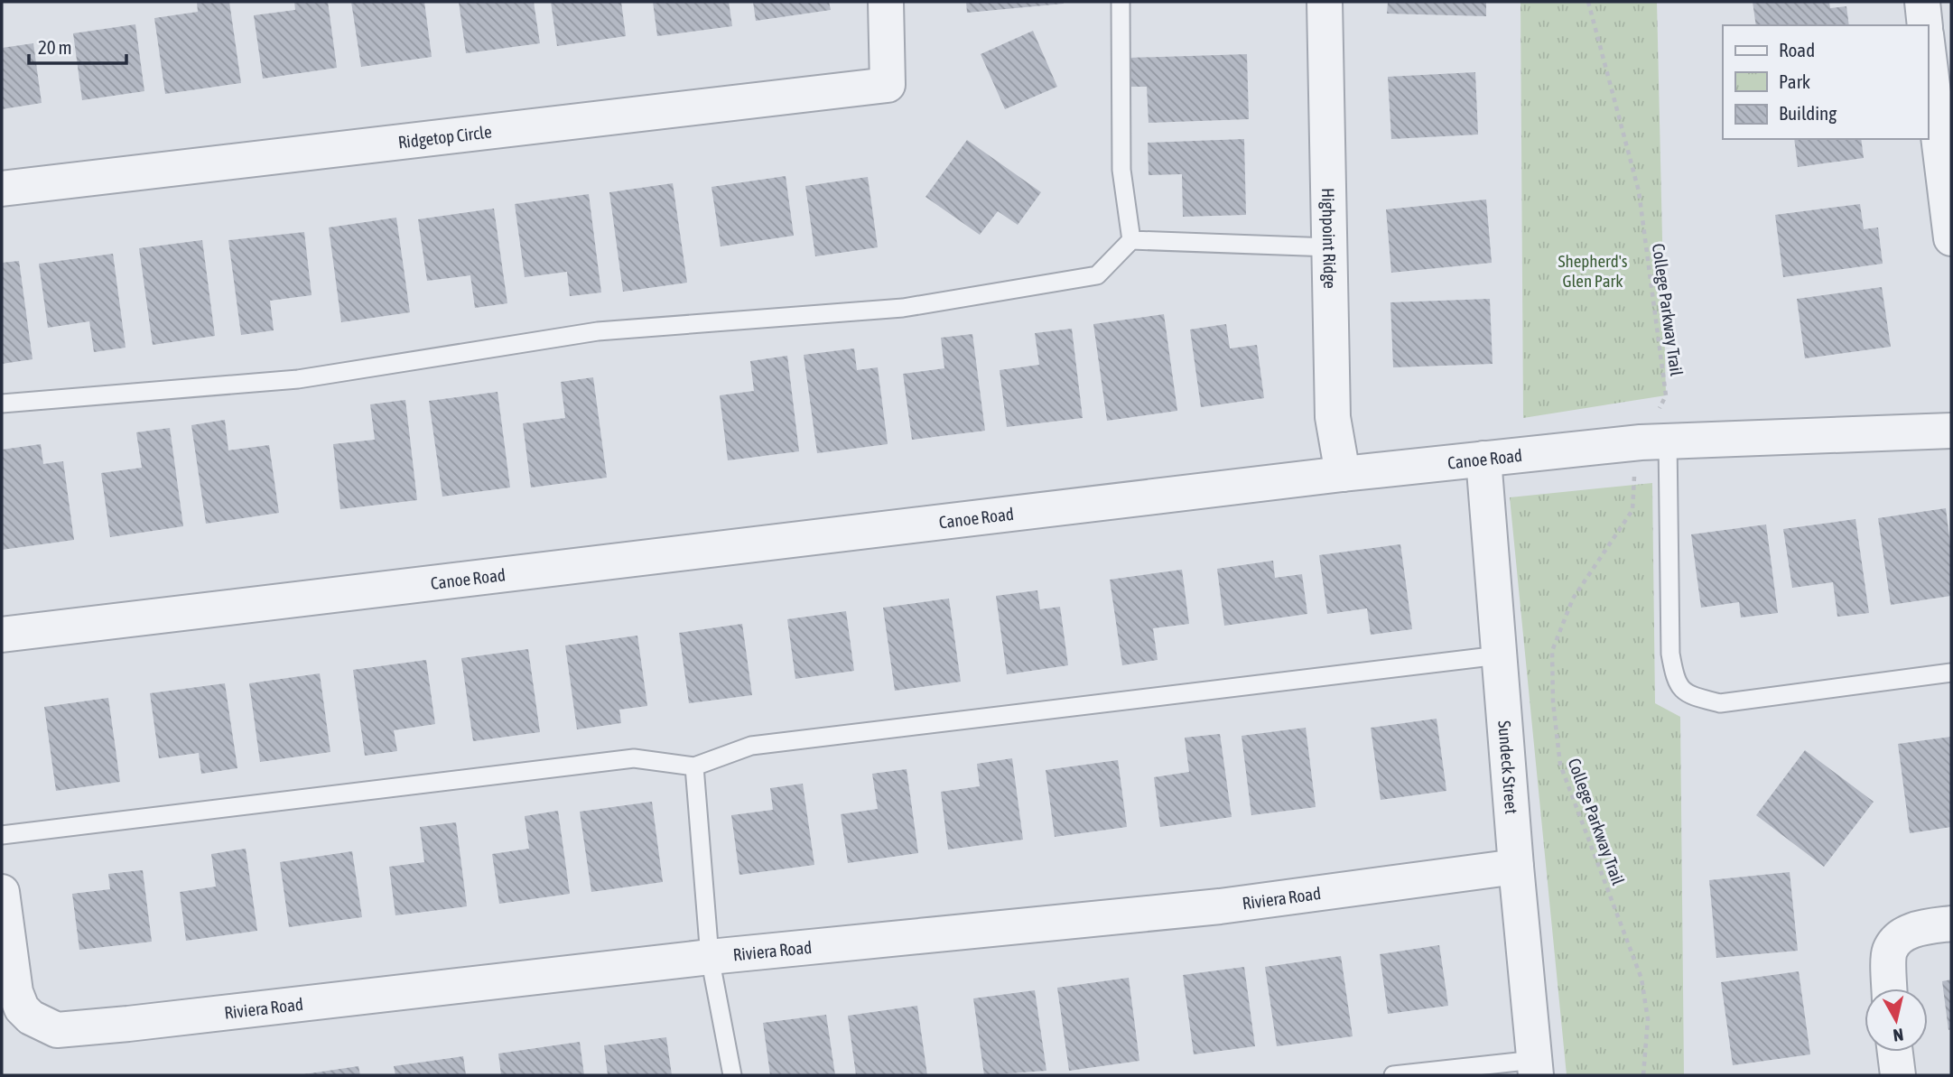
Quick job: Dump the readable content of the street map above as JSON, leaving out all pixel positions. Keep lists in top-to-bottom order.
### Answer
{
  "streets": {
    "street": [
      "Ridgetop Circle",
      "Highpoint Ridge",
      "Canoe Road",
      "Sundeck Street",
      "Riviera Road"
    ],
    "path": ["College Parkway Trail"]
  },
  "crossings": [
    ["Highpoint Ridge", "Canoe Road"],
    ["College Parkway Trail", "Canoe Road"],
    ["Canoe Road", "Sundeck Street"],
    ["Sundeck Street", "Riviera Road"]
  ],
  "parks": ["Shepherd's Glen Park"],
  "legend": ["Road", "Park", "Building"],
  "scale_bar": "20 m",
  "north": "bottom"
}
